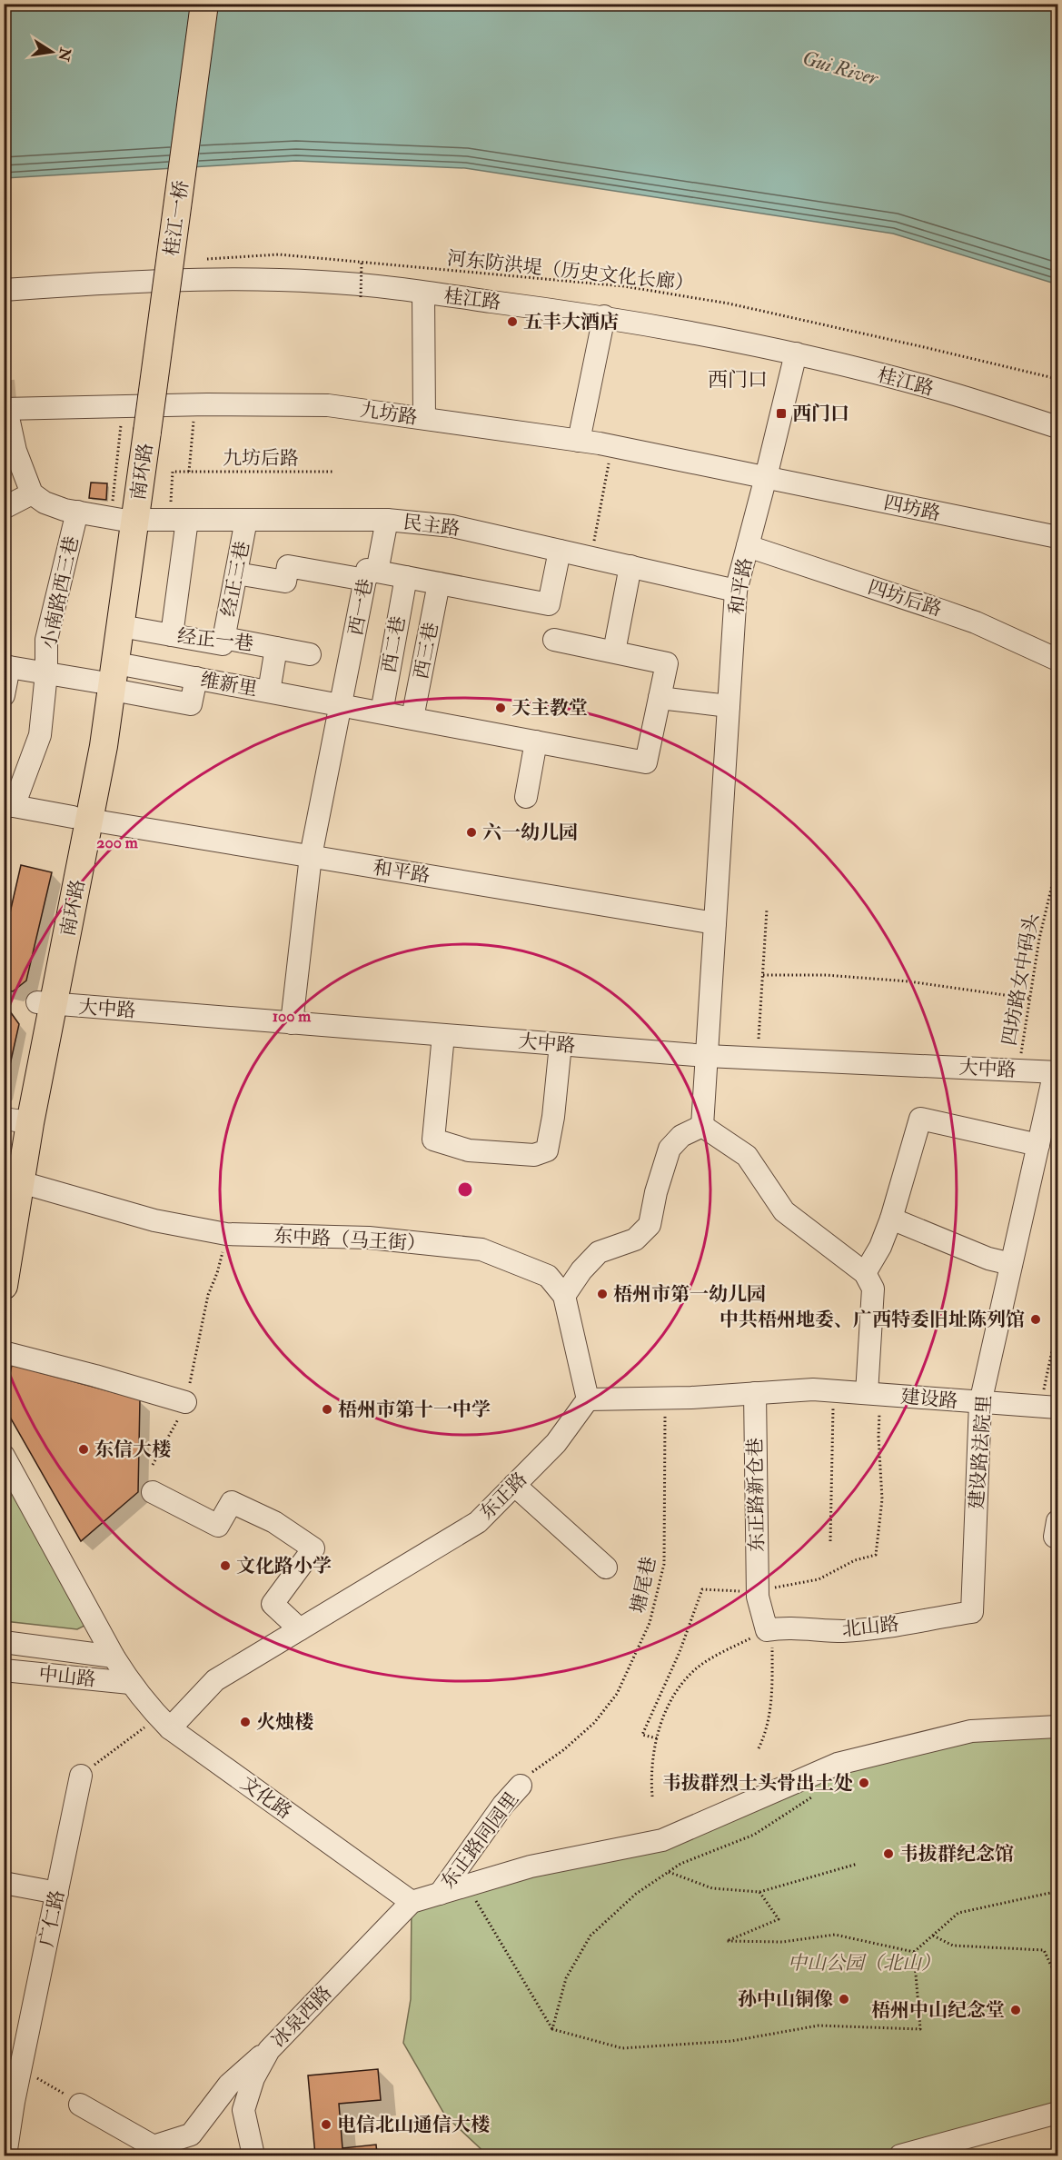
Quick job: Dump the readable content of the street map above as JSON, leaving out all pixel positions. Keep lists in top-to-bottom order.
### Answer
{
  "streets": {
    "main road": ["桂江一桥", "南环路"],
    "street": [
      "桂江路",
      "九坊路",
      "四坊路",
      "民主路",
      "经正三巷",
      "和平路",
      "小南路西三巷",
      "四坊后路",
      "西一巷",
      "经正一巷",
      "西二巷",
      "西三巷",
      "维新里",
      "大中路",
      "东中路（马王街）",
      "建设路",
      "建设路法院里",
      "东正路新仓巷",
      "东正路",
      "北山路",
      "中山路",
      "文化路",
      "东正路同园里",
      "广仁路",
      "冰泉西路"
    ],
    "path": [
      "河东防洪堤（历史文化长廊）",
      "九坊后路",
      "四坊路女中码头",
      "塘尾巷"
    ]
  },
  "crossings": [
    ["桂江一桥", "河东防洪堤（历史文化长廊）"],
    ["桂江一桥", "南环路"],
    ["桂江路", "和平路"],
    ["九坊路", "四坊路"],
    ["九坊路", "和平路"],
    ["南环路", "民主路"],
    ["南环路", "和平路"],
    ["南环路", "经正一巷"],
    ["南环路", "维新里"],
    ["南环路", "大中路"],
    ["南环路", "东中路（马王街）"],
    ["四坊路", "和平路"],
    ["民主路", "经正三巷"],
    ["民主路", "和平路"],
    ["民主路", "小南路西三巷"],
    ["民主路", "西一巷"],
    ["经正三巷", "经正一巷"],
    ["和平路", "小南路西三巷"],
    ["和平路", "四坊后路"],
    ["和平路", "西一巷"],
    ["和平路", "大中路"],
    ["西一巷", "维新里"],
    ["西一巷", "大中路"],
    ["西二巷", "维新里"],
    ["西三巷", "维新里"],
    ["四坊路女中码头", "大中路"],
    ["大中路", "建设路法院里"],
    ["东中路（马王街）", "东正路"],
    ["建设路", "建设路法院里"],
    ["建设路法院里", "北山路"],
    ["东正路新仓巷", "北山路"],
    ["东正路", "文化路"],
    ["塘尾巷", "东正路同园里"],
    ["中山路", "文化路"],
    ["文化路", "冰泉西路"]
  ],
  "districts": ["西门口"],
  "water": ["Gui River"],
  "parks": ["中山公园（北山）"],
  "places": {
    "other": [
      "五丰大酒店",
      "天主教堂",
      "六一幼儿园",
      "梧州市第一幼儿园",
      "中共梧州地委、广西特委旧址陈列馆",
      "梧州市第十一中学",
      "东信大楼",
      "文化路小学",
      "火烛楼",
      "韦拔群烈士头骨出土处",
      "韦拔群纪念馆",
      "孙中山铜像",
      "梧州中山纪念堂",
      "电信北山通信大楼"
    ],
    "transit": ["西门口"]
  },
  "north": "right",
  "rings": ["200 m", "100 m"]
}
